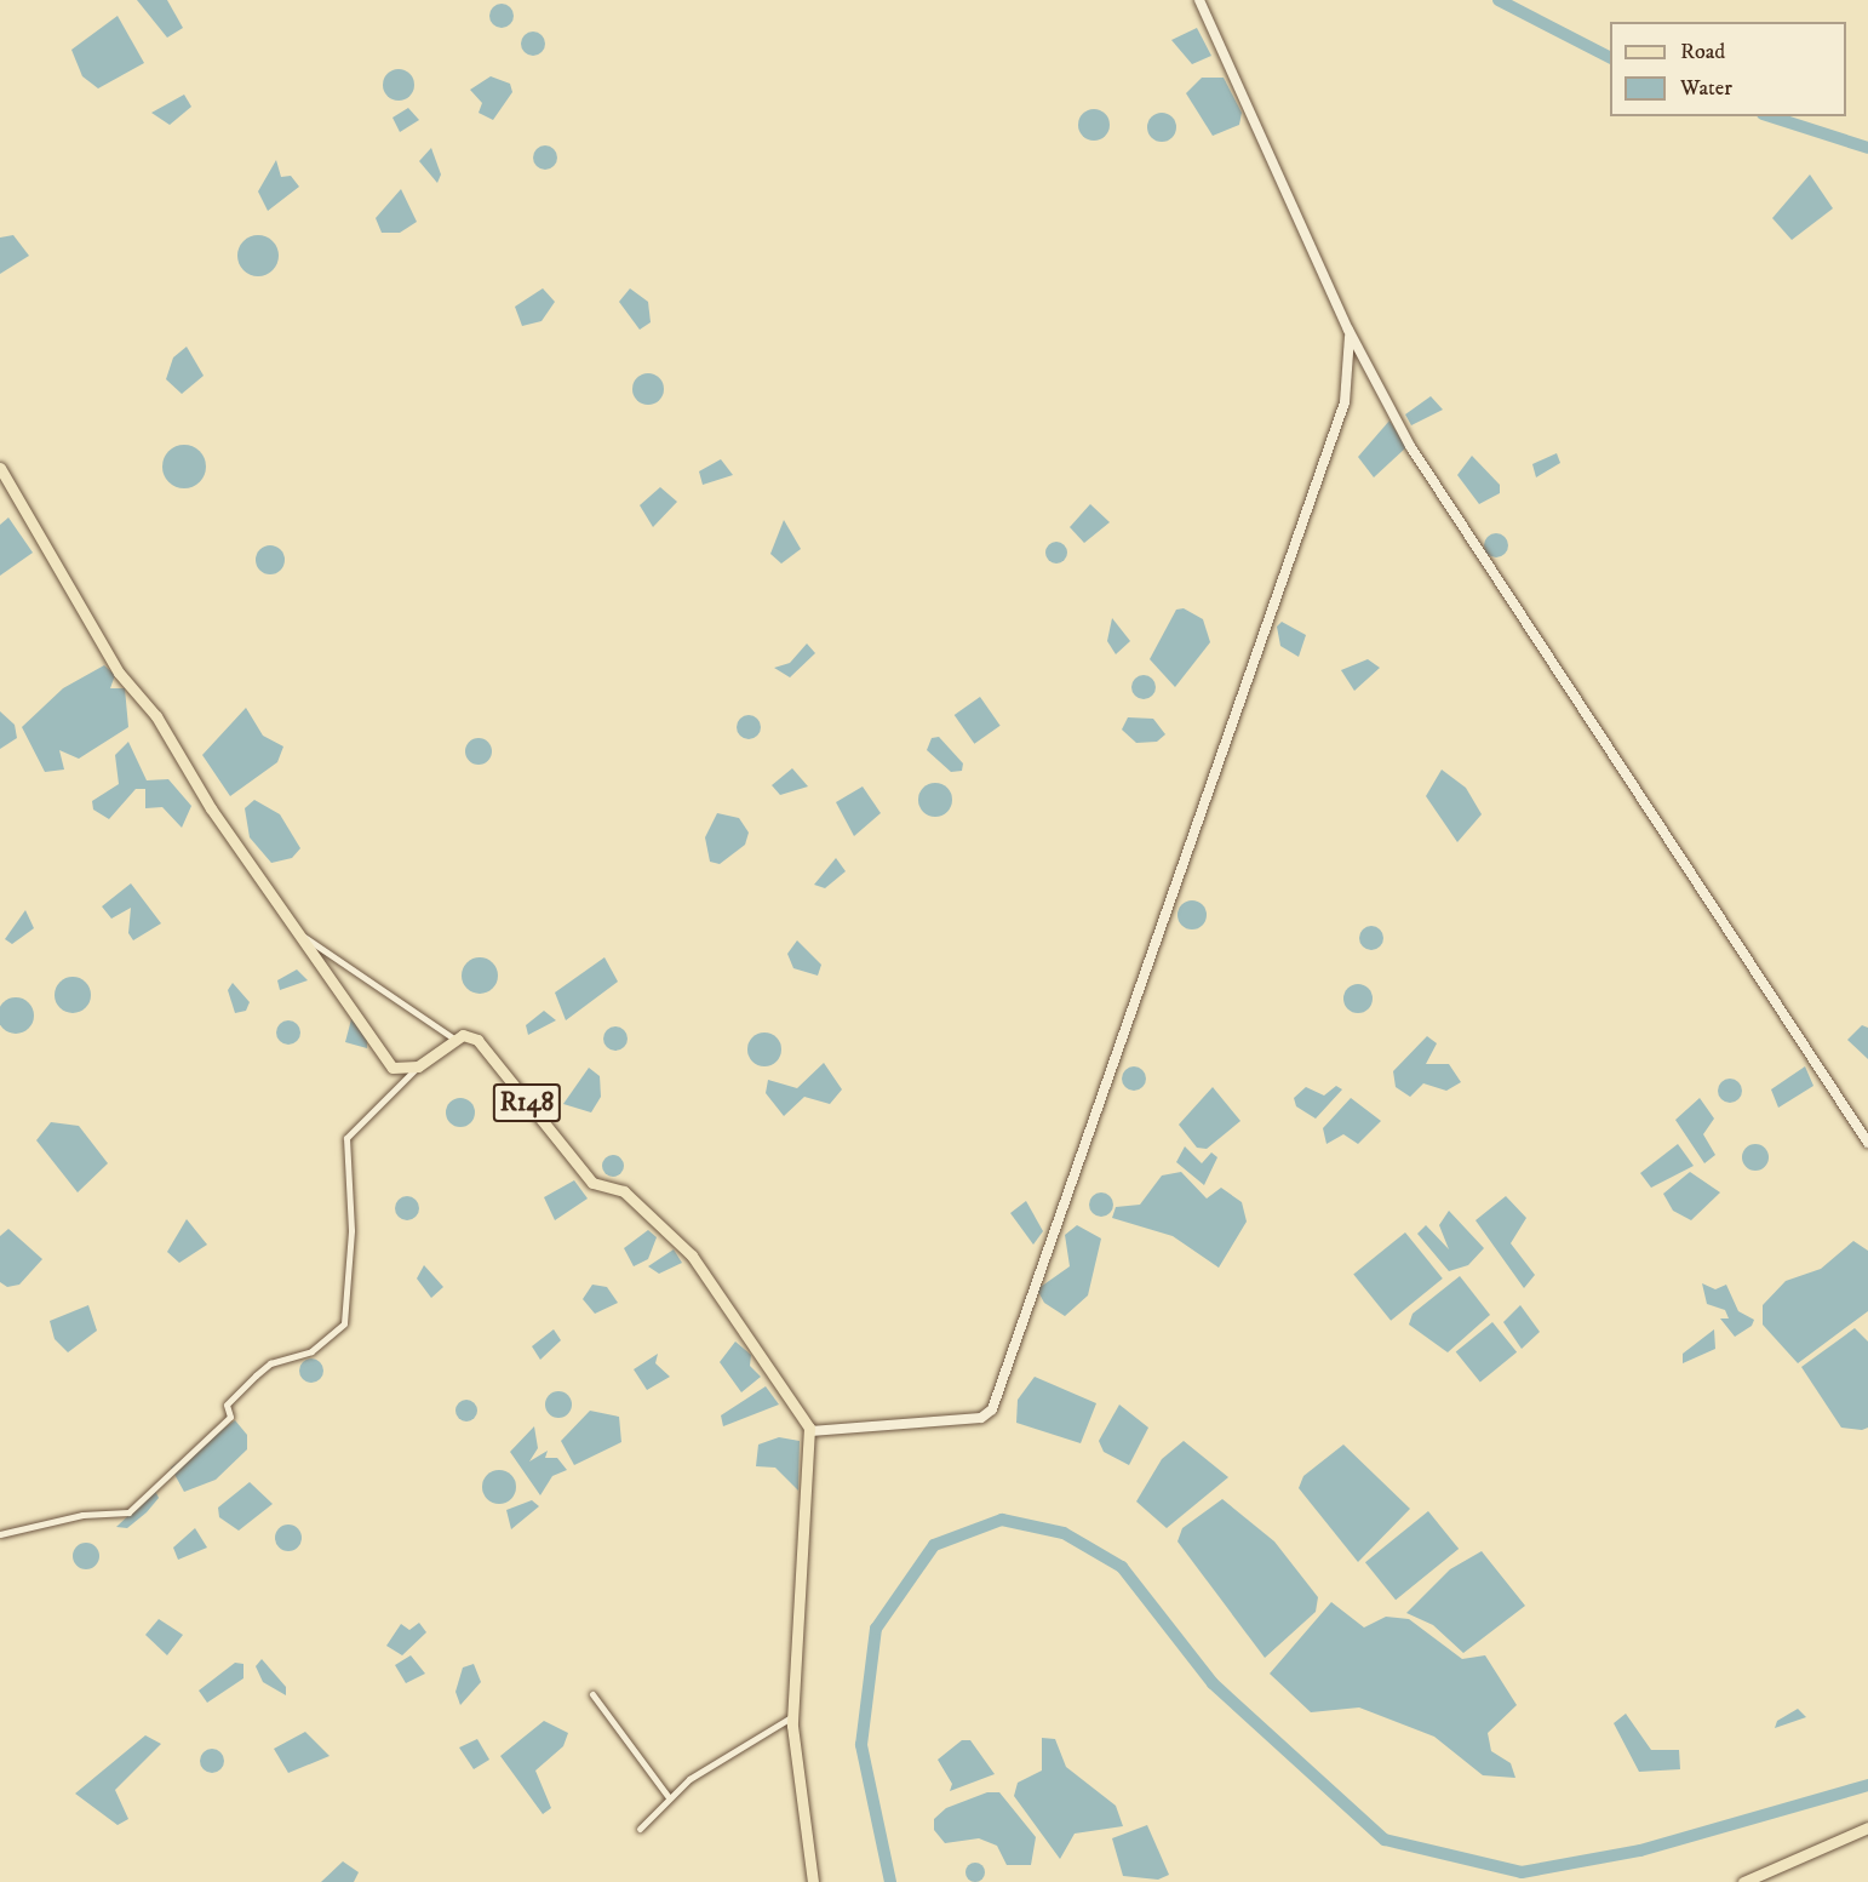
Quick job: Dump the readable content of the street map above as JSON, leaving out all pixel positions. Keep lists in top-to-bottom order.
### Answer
{
  "streets": {
    "main road": ["R148"]
  },
  "legend": ["Road", "Water"]
}
